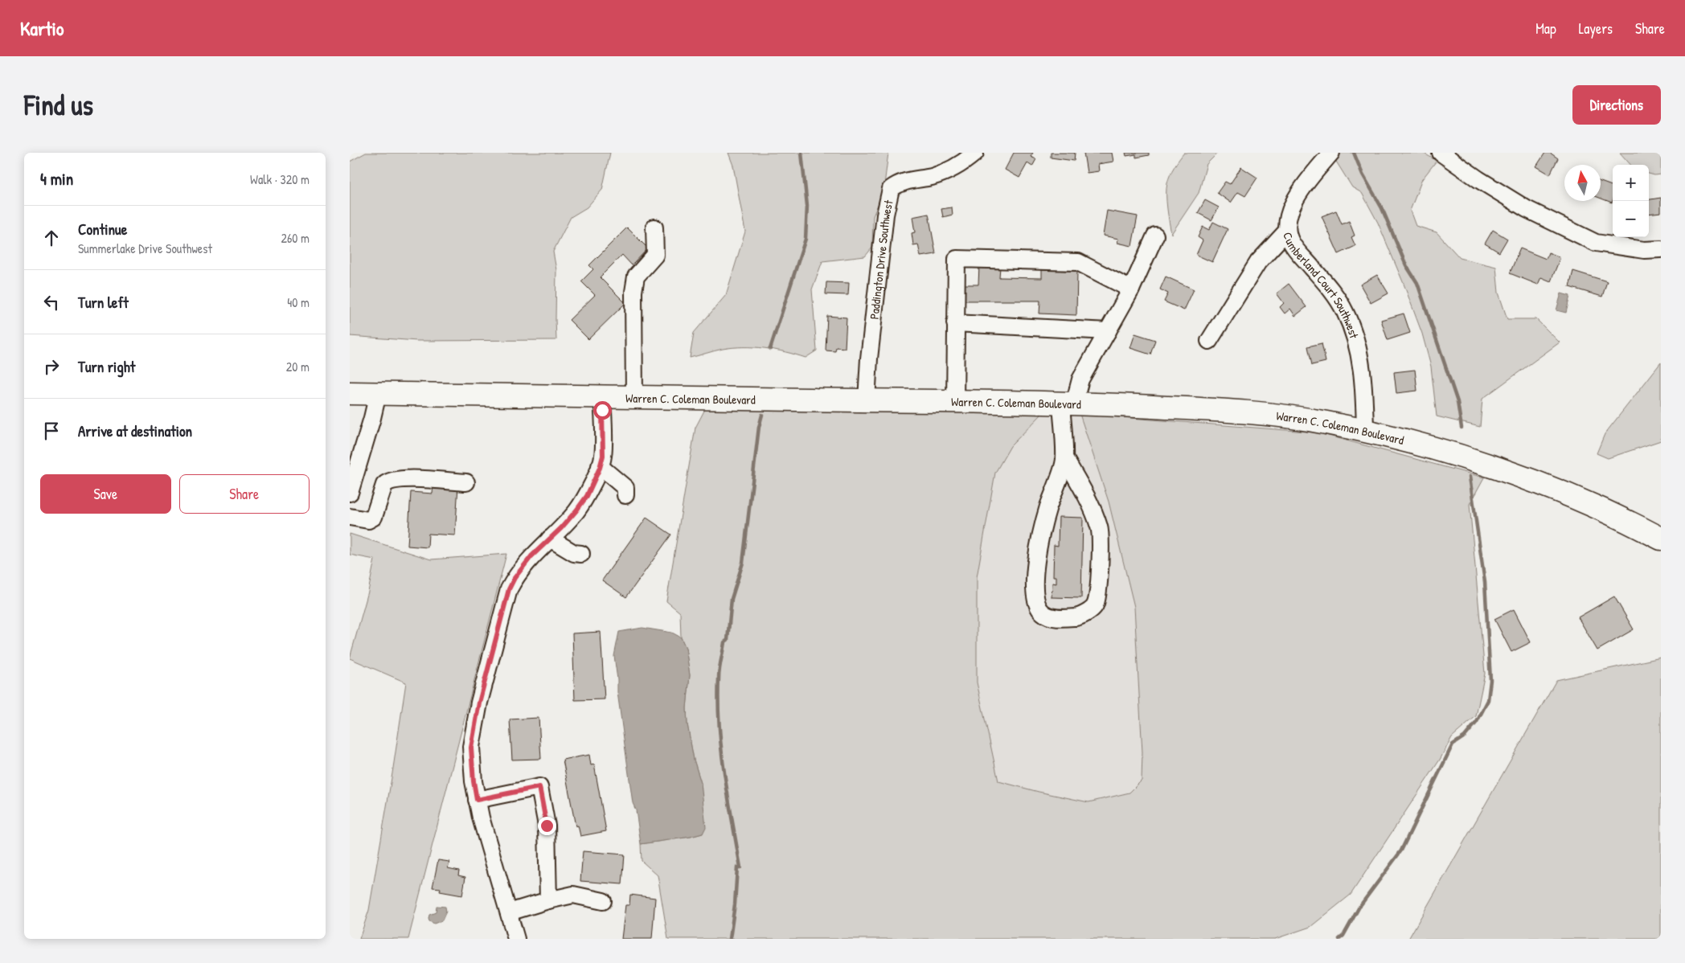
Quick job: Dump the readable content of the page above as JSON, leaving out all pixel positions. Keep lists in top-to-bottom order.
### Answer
{
  "streets": {
    "highway": ["Warren C. Coleman Boulevard"],
    "street": ["Paddington Drive Southwest", "Cumberland Court Southwest"]
  },
  "crossings": [
    ["Paddington Drive Southwest", "Warren C. Coleman Boulevard"],
    ["Cumberland Court Southwest", "Warren C. Coleman Boulevard"]
  ],
  "north": "top",
  "page": {
    "header": "Kartio",
    "nav": ["Map", "Layers", "Share"],
    "buttons": [
      "Directions",
      ["Save", "Share"]
    ],
    "title": "Find us",
    "heading": ["4 min", "Walk · 320 m"],
    "map_buttons": ["+", "−"],
    "list": [
      ["Continue", "Summerlake Drive Southwest", "260 m"],
      ["Turn left", "40 m"],
      ["Turn right", "20 m"],
      "Arrive at destination"
    ]
  }
}
